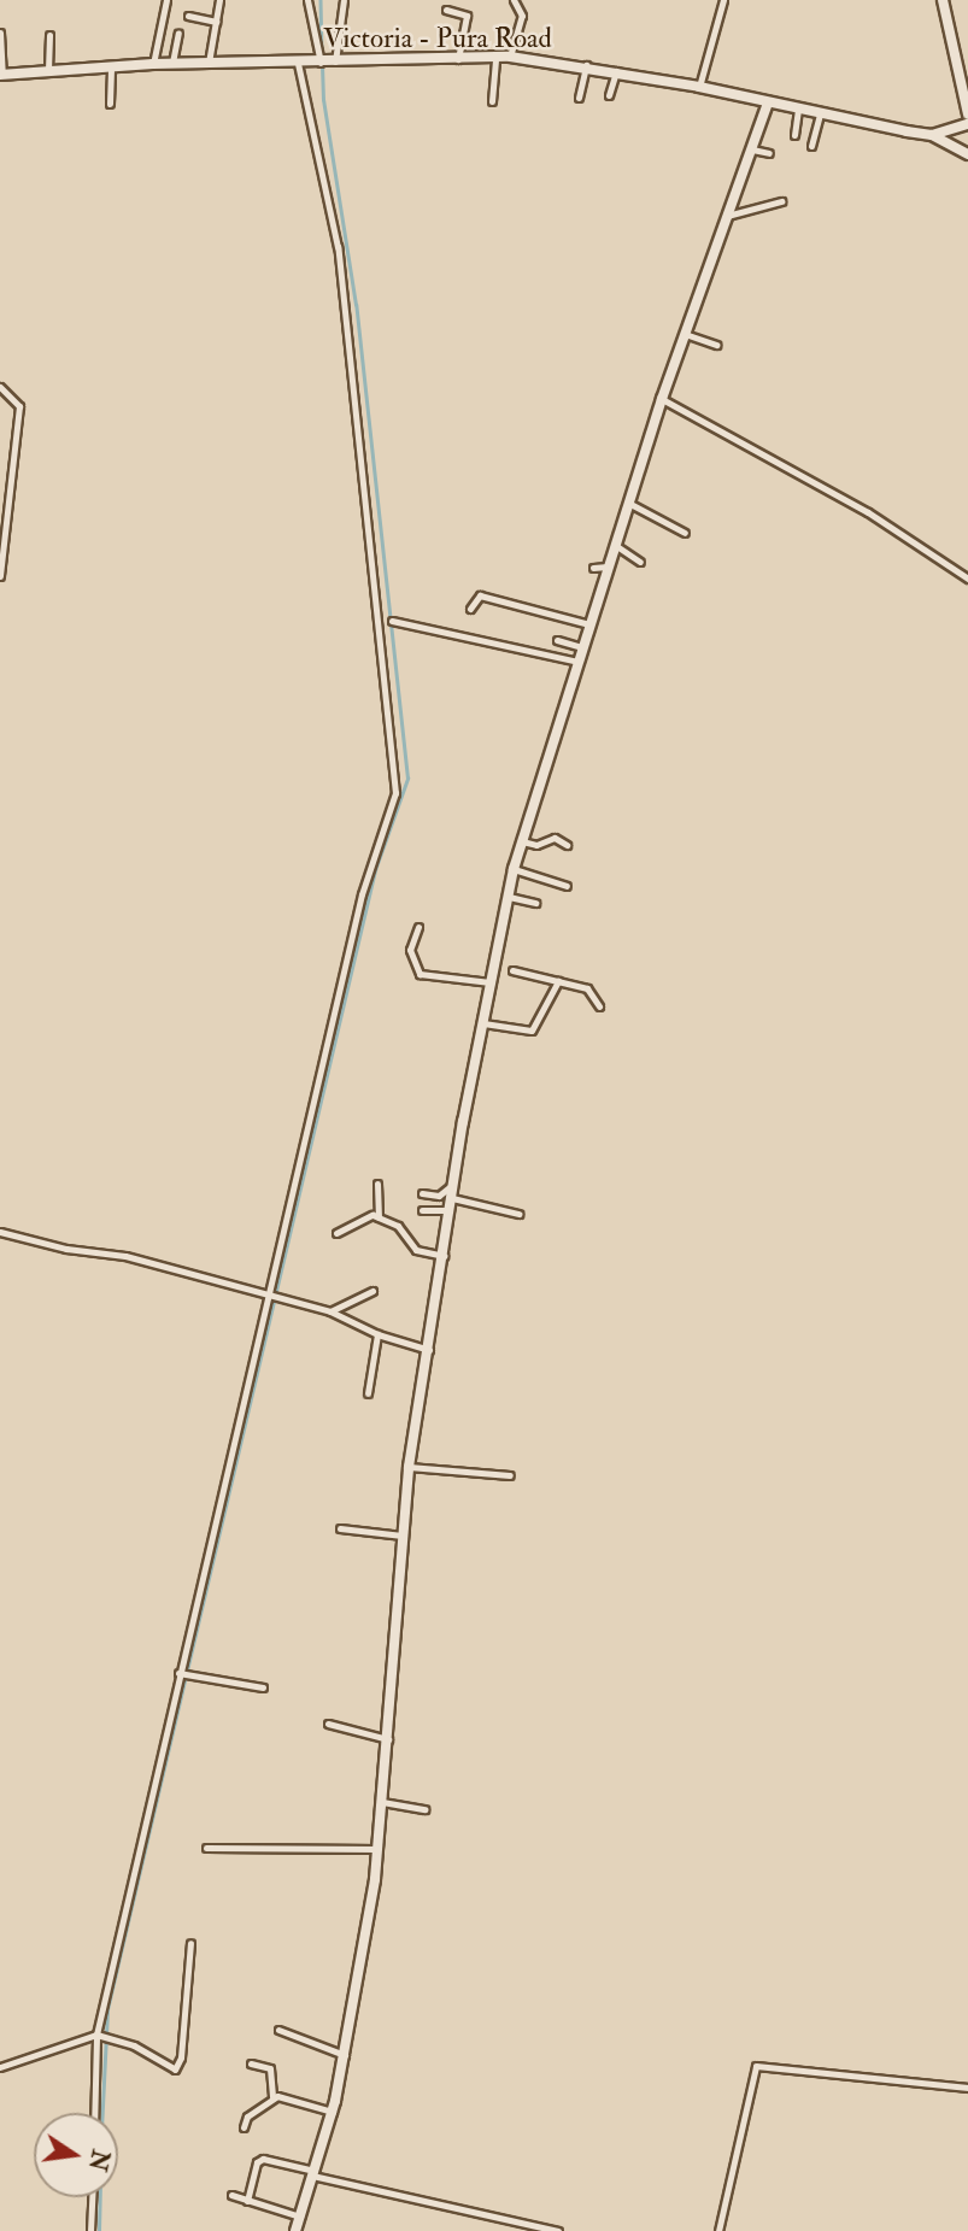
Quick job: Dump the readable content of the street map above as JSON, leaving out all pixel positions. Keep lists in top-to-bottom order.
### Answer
{
  "streets": {
    "street": ["Victoria - Pura Road"]
  },
  "north": "right"
}
